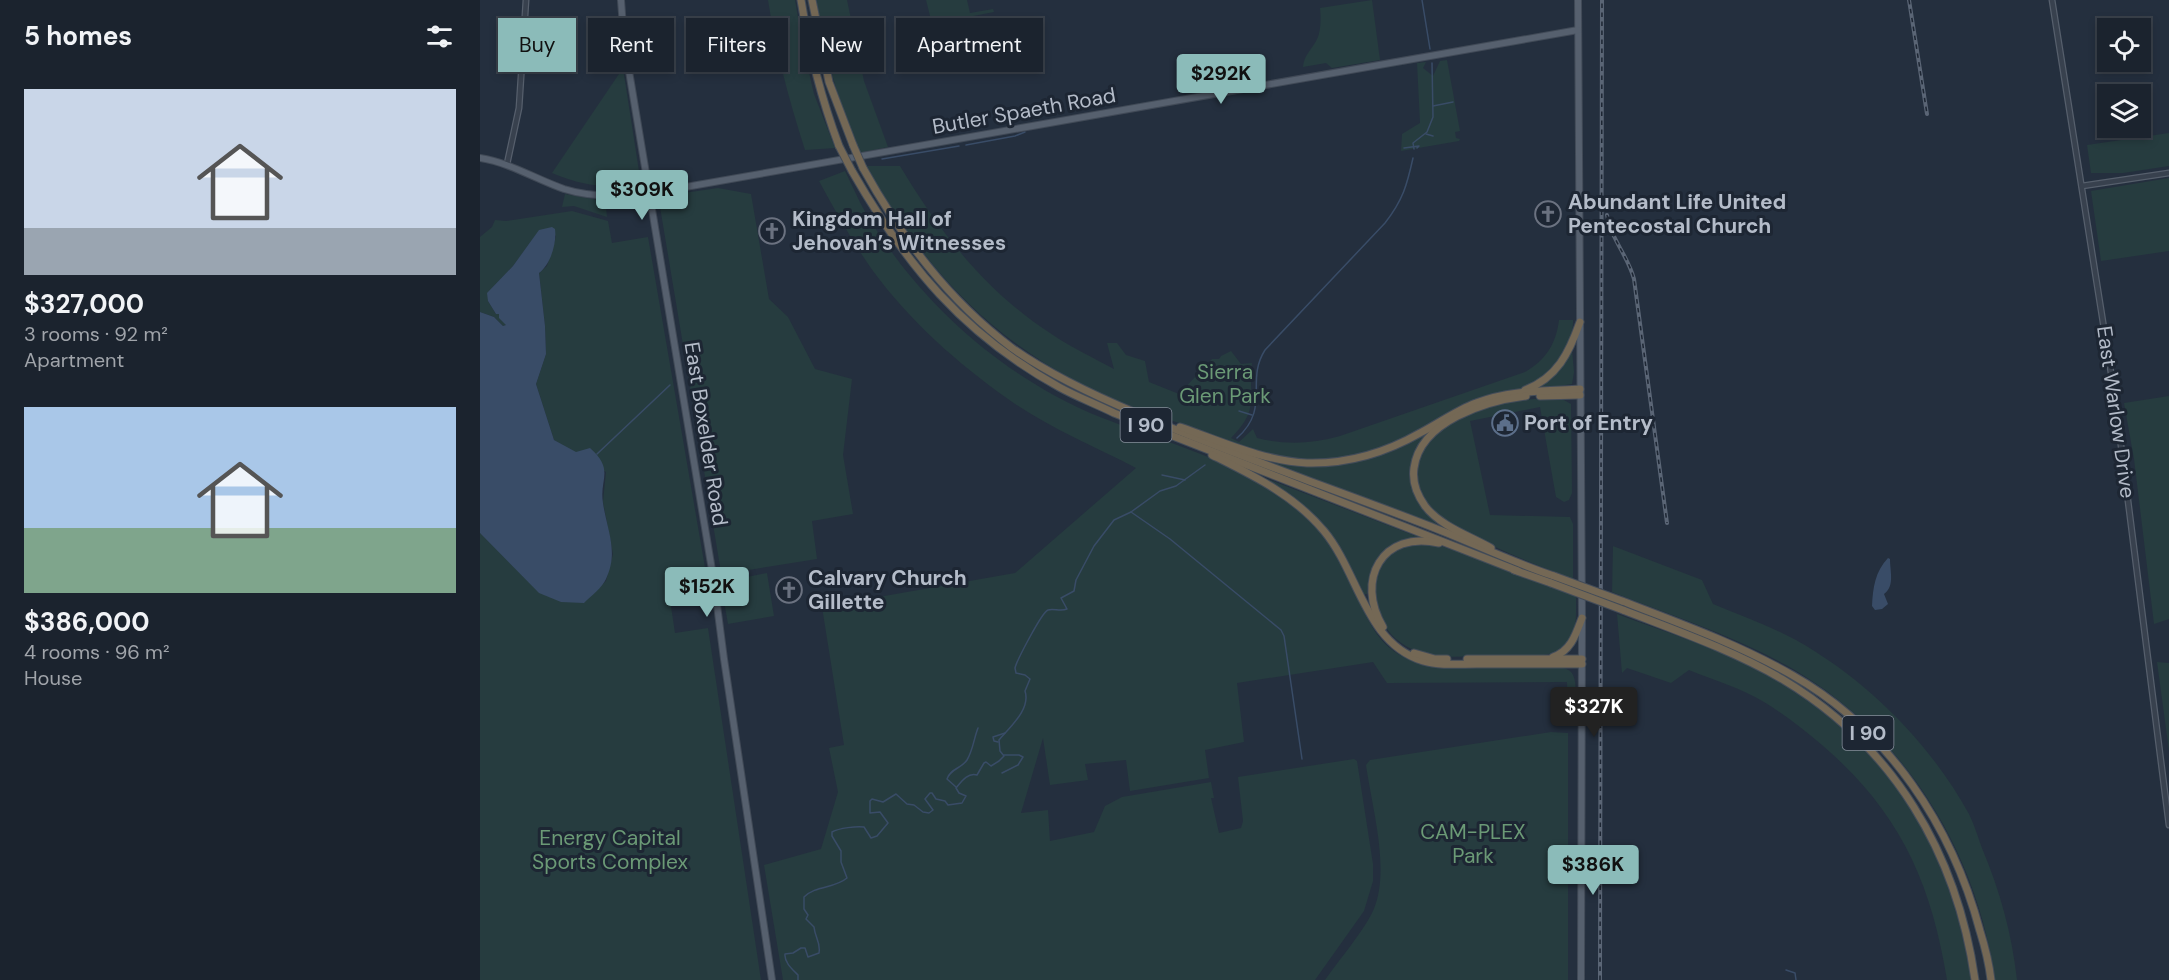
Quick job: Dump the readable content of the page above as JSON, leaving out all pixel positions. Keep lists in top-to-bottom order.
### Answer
{
  "streets": {
    "highway": ["I 90"],
    "main road": ["Butler Spaeth Road", "East Boxelder Road"],
    "street": ["East Warlow Drive"]
  },
  "crossings": [
    ["Butler Spaeth Road", "East Boxelder Road"]
  ],
  "parks": ["Sierra Glen Park", "CAM-PLEX Park", "Energy Capital Sports Complex"],
  "places": {
    "church": ["Abundant Life United Pentecostal Church", "Kingdom Hall of Jehovah’s Witnesses", "Calvary Church Gillette"],
    "public building": ["Port of Entry"]
  },
  "page": {
    "heading": "5 homes",
    "chip": [
      "Buy",
      "Rent",
      "Filters",
      "New",
      "Apartment"
    ],
    "price": [
      "$292K",
      "$309K",
      "$152K",
      "$327K",
      "$386K"
    ],
    "list": [
      {
        "name": "$327,000",
        "note": "3 rooms · 92 m² · Apartment"
      },
      {
        "name": "$386,000",
        "note": "4 rooms · 96 m² · House"
      }
    ]
  }
}
